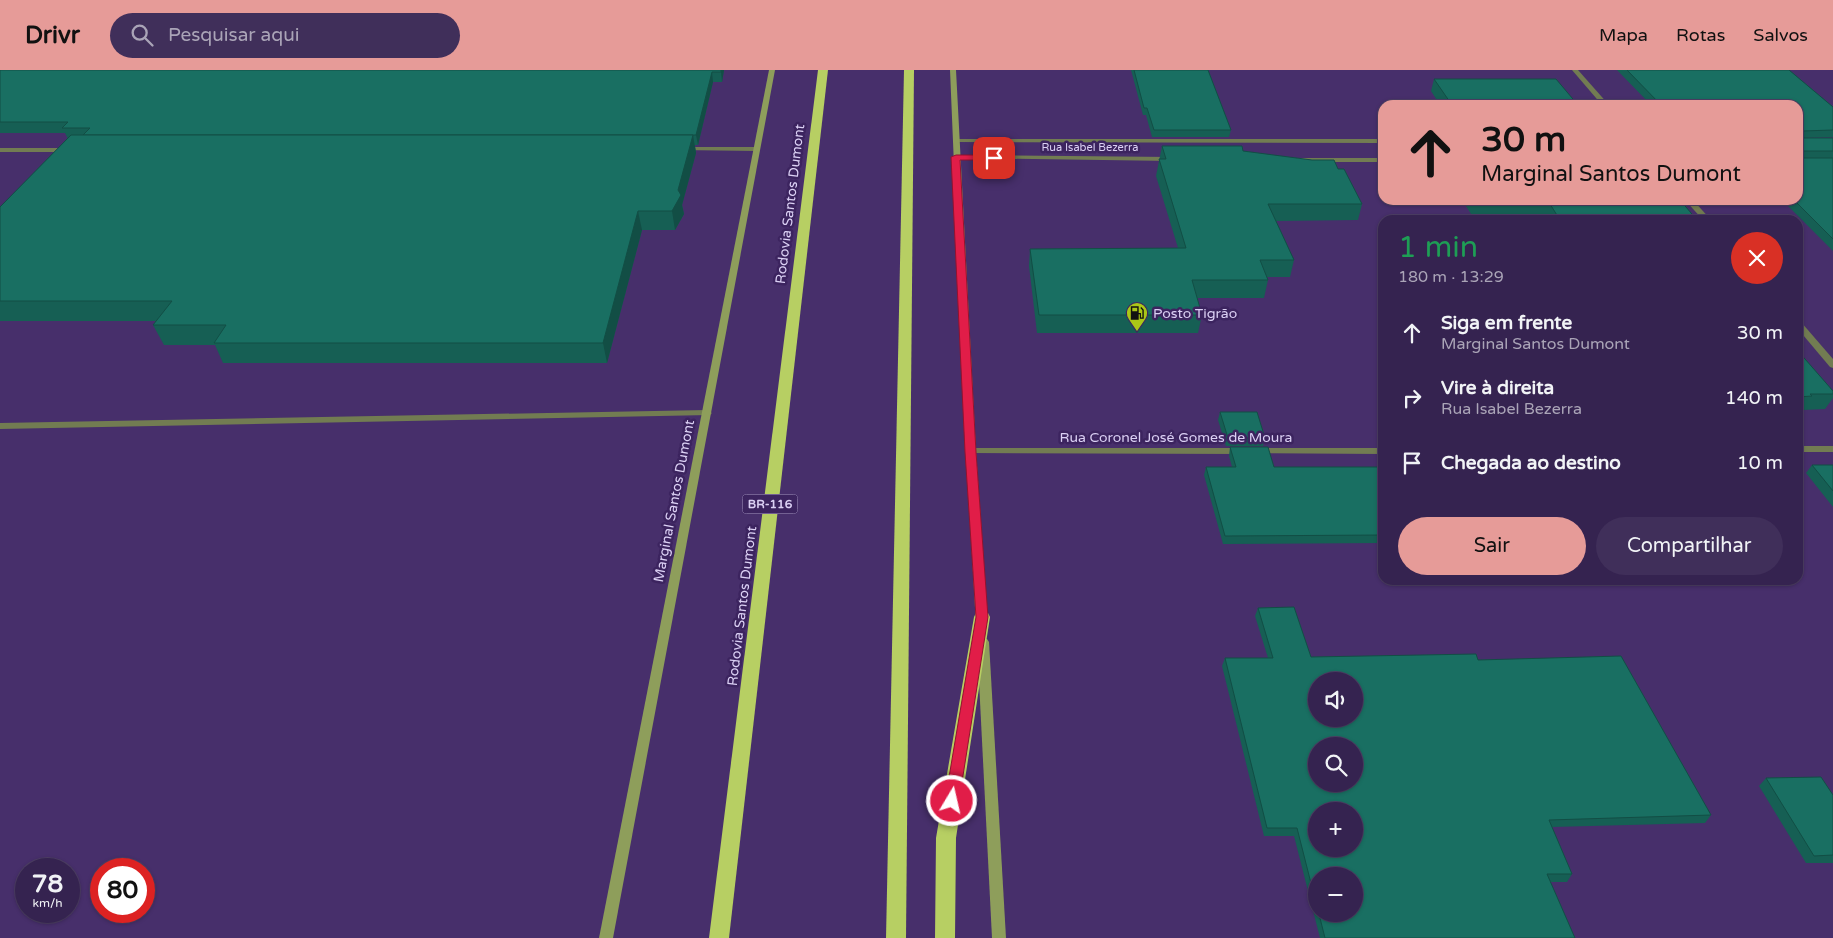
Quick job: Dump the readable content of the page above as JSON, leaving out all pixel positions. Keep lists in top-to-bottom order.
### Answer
{
  "streets": {
    "highway": ["Rodovia Santos Dumont", "BR-116"],
    "main road": ["Marginal Santos Dumont"],
    "street": ["Rua Isabel Bezerra", "Rua Coronel José Gomes de Moura"]
  },
  "places": {
    "fuel station": ["Posto Tigrão"]
  },
  "page": {
    "header": "Drivr",
    "search": "Pesquisar aqui",
    "nav": ["Mapa", "Rotas", "Salvos"],
    "turn": ["30 m", "Marginal Santos Dumont"],
    "heading": ["1 min", "180 m · 13:29"],
    "list": [
      {
        "name": "Siga em frente",
        "note": "Marginal Santos Dumont",
        "value": "30 m"
      },
      {
        "name": "Vire à direita",
        "note": "Rua Isabel Bezerra",
        "value": "140 m"
      },
      {
        "name": "Chegada ao destino",
        "value": "10 m"
      }
    ],
    "buttons": ["Sair", "Compartilhar"],
    "map_buttons": ["+", "−"],
    "speed": "78 km/h",
    "limit": "80"
  }
}
